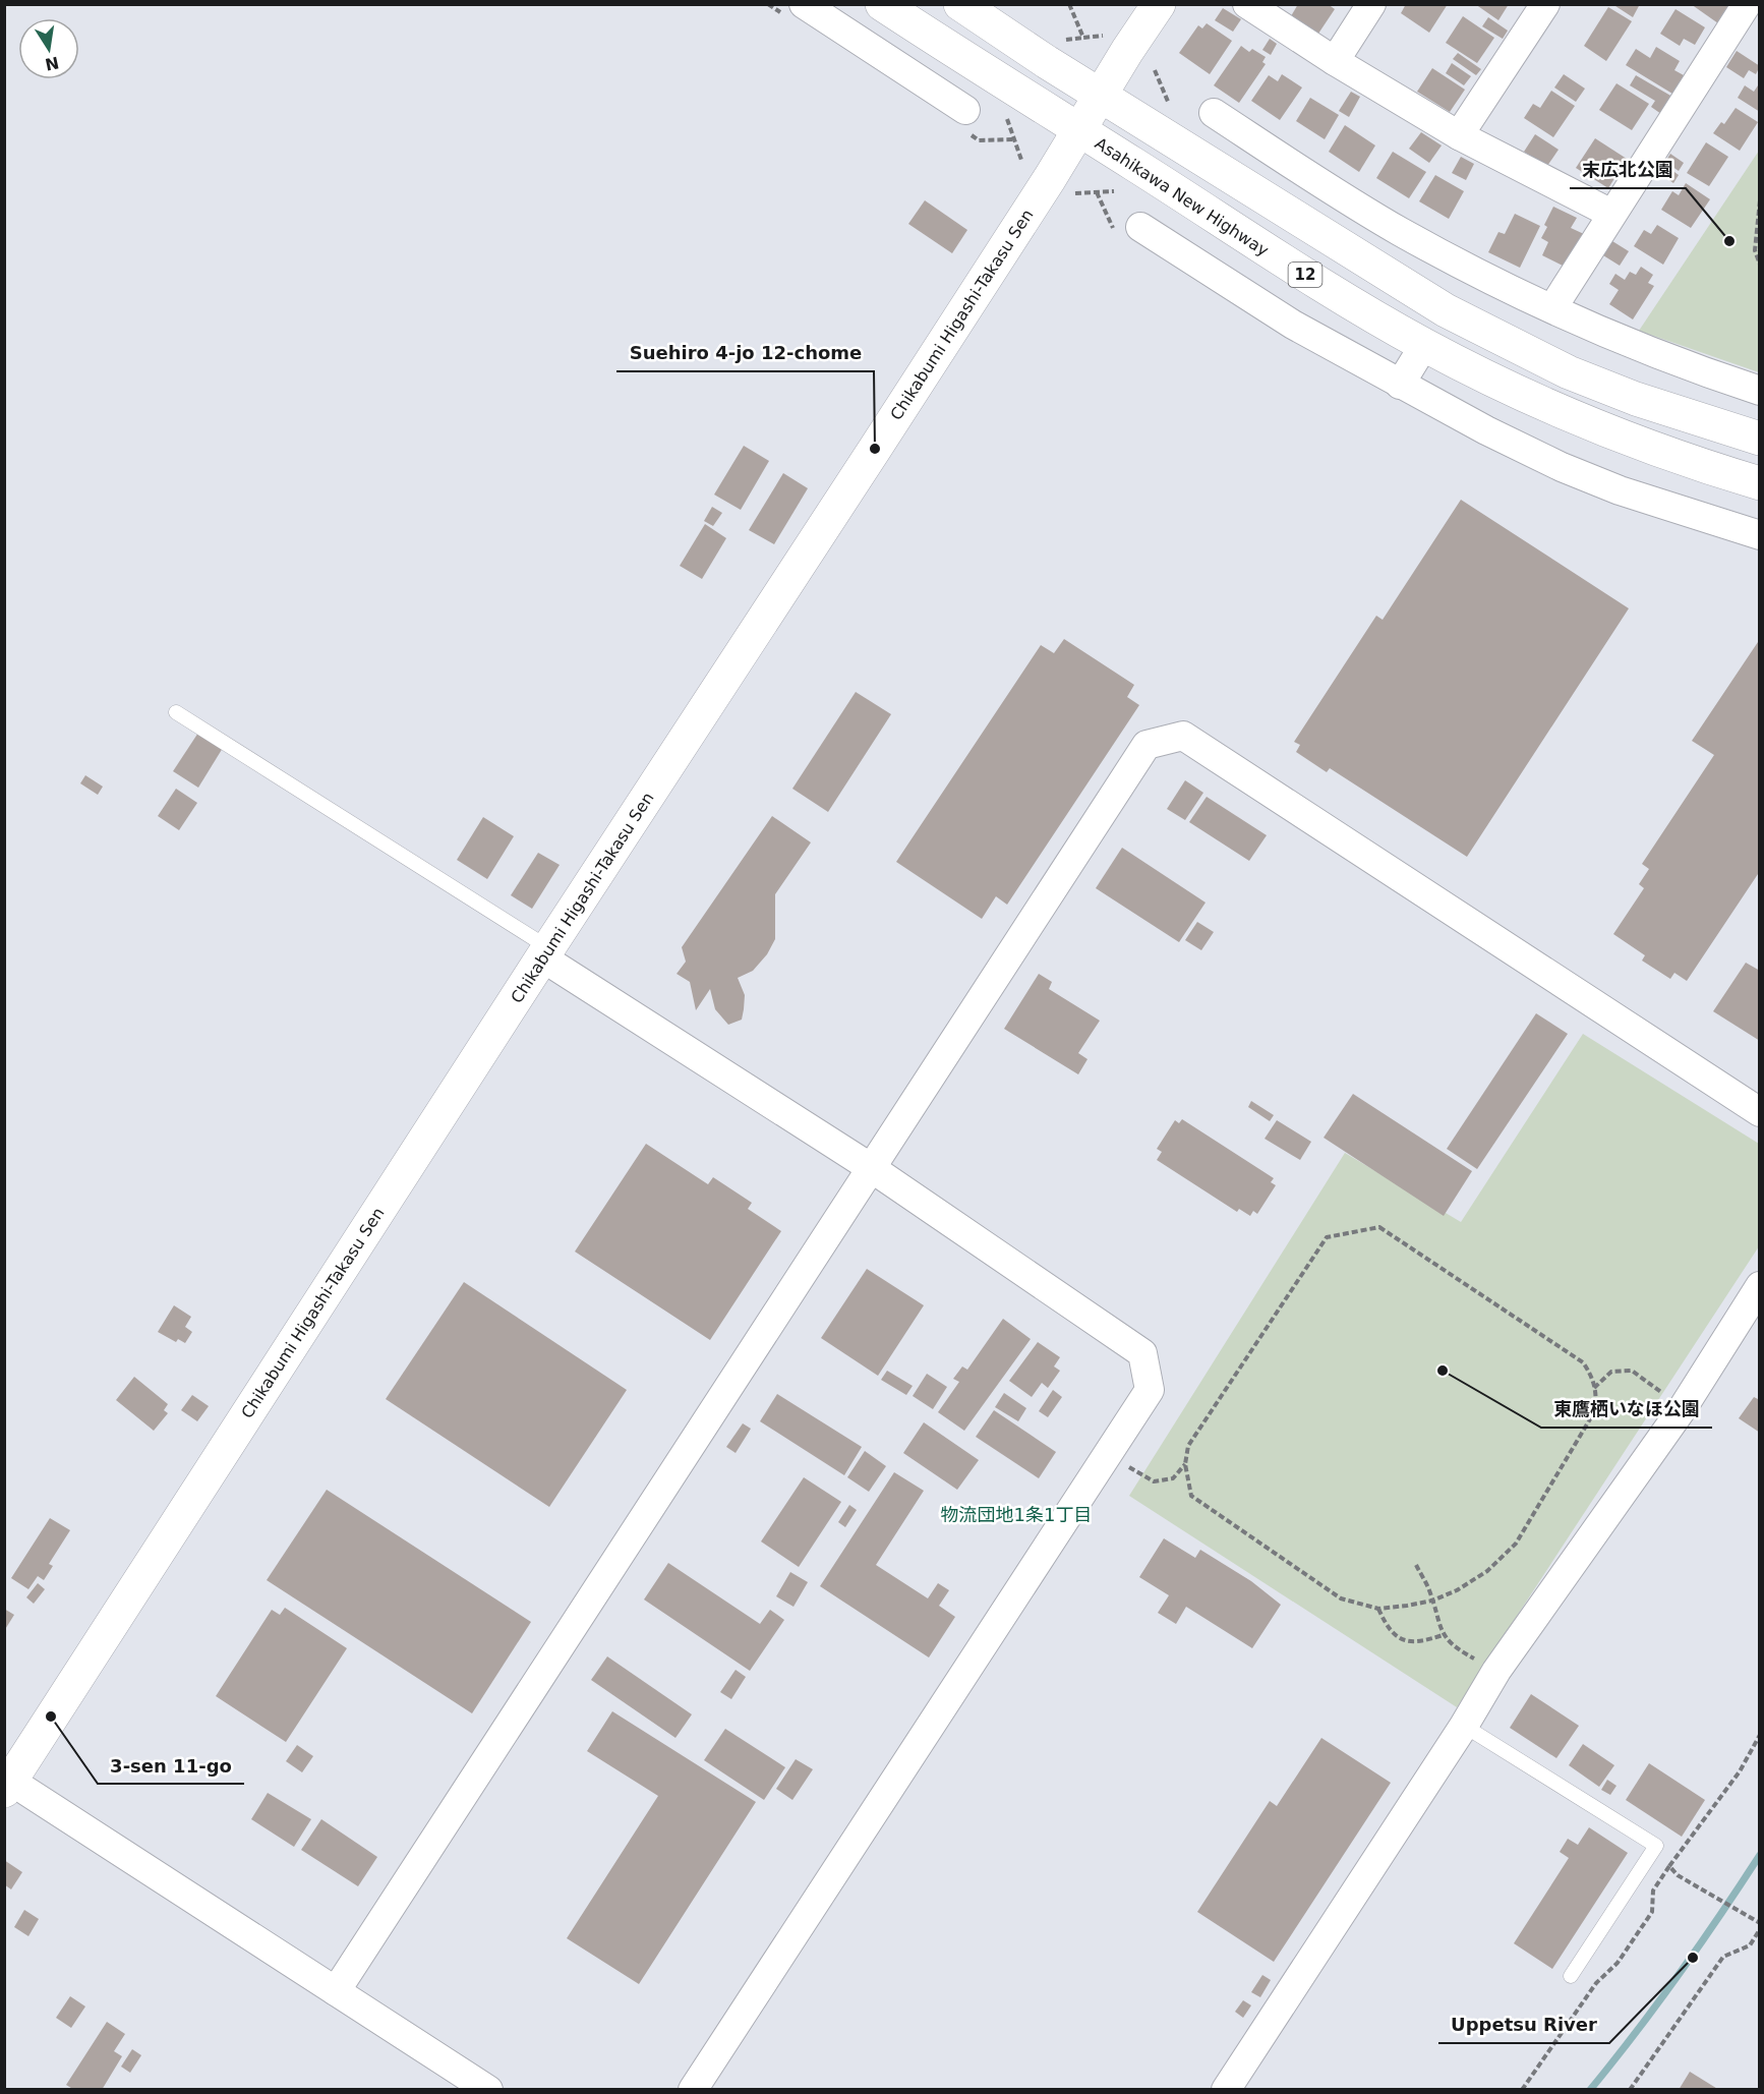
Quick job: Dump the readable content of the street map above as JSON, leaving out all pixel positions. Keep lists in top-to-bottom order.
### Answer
{
  "streets": {
    "main road": ["Asahikawa New Highway", "12", "Chikabumi Higashi-Takasu Sen"]
  },
  "crossings": [
    ["Asahikawa New Highway", "Chikabumi Higashi-Takasu Sen"],
    ["12", "Chikabumi Higashi-Takasu Sen"]
  ],
  "districts": ["物流団地1条1丁目"],
  "places": [
    "末広北公園",
    "Suehiro 4-jo 12-chome",
    "東鷹栖いなほ公園",
    "3-sen 11-go",
    "Uppetsu River"
  ],
  "north": "bottom"
}
